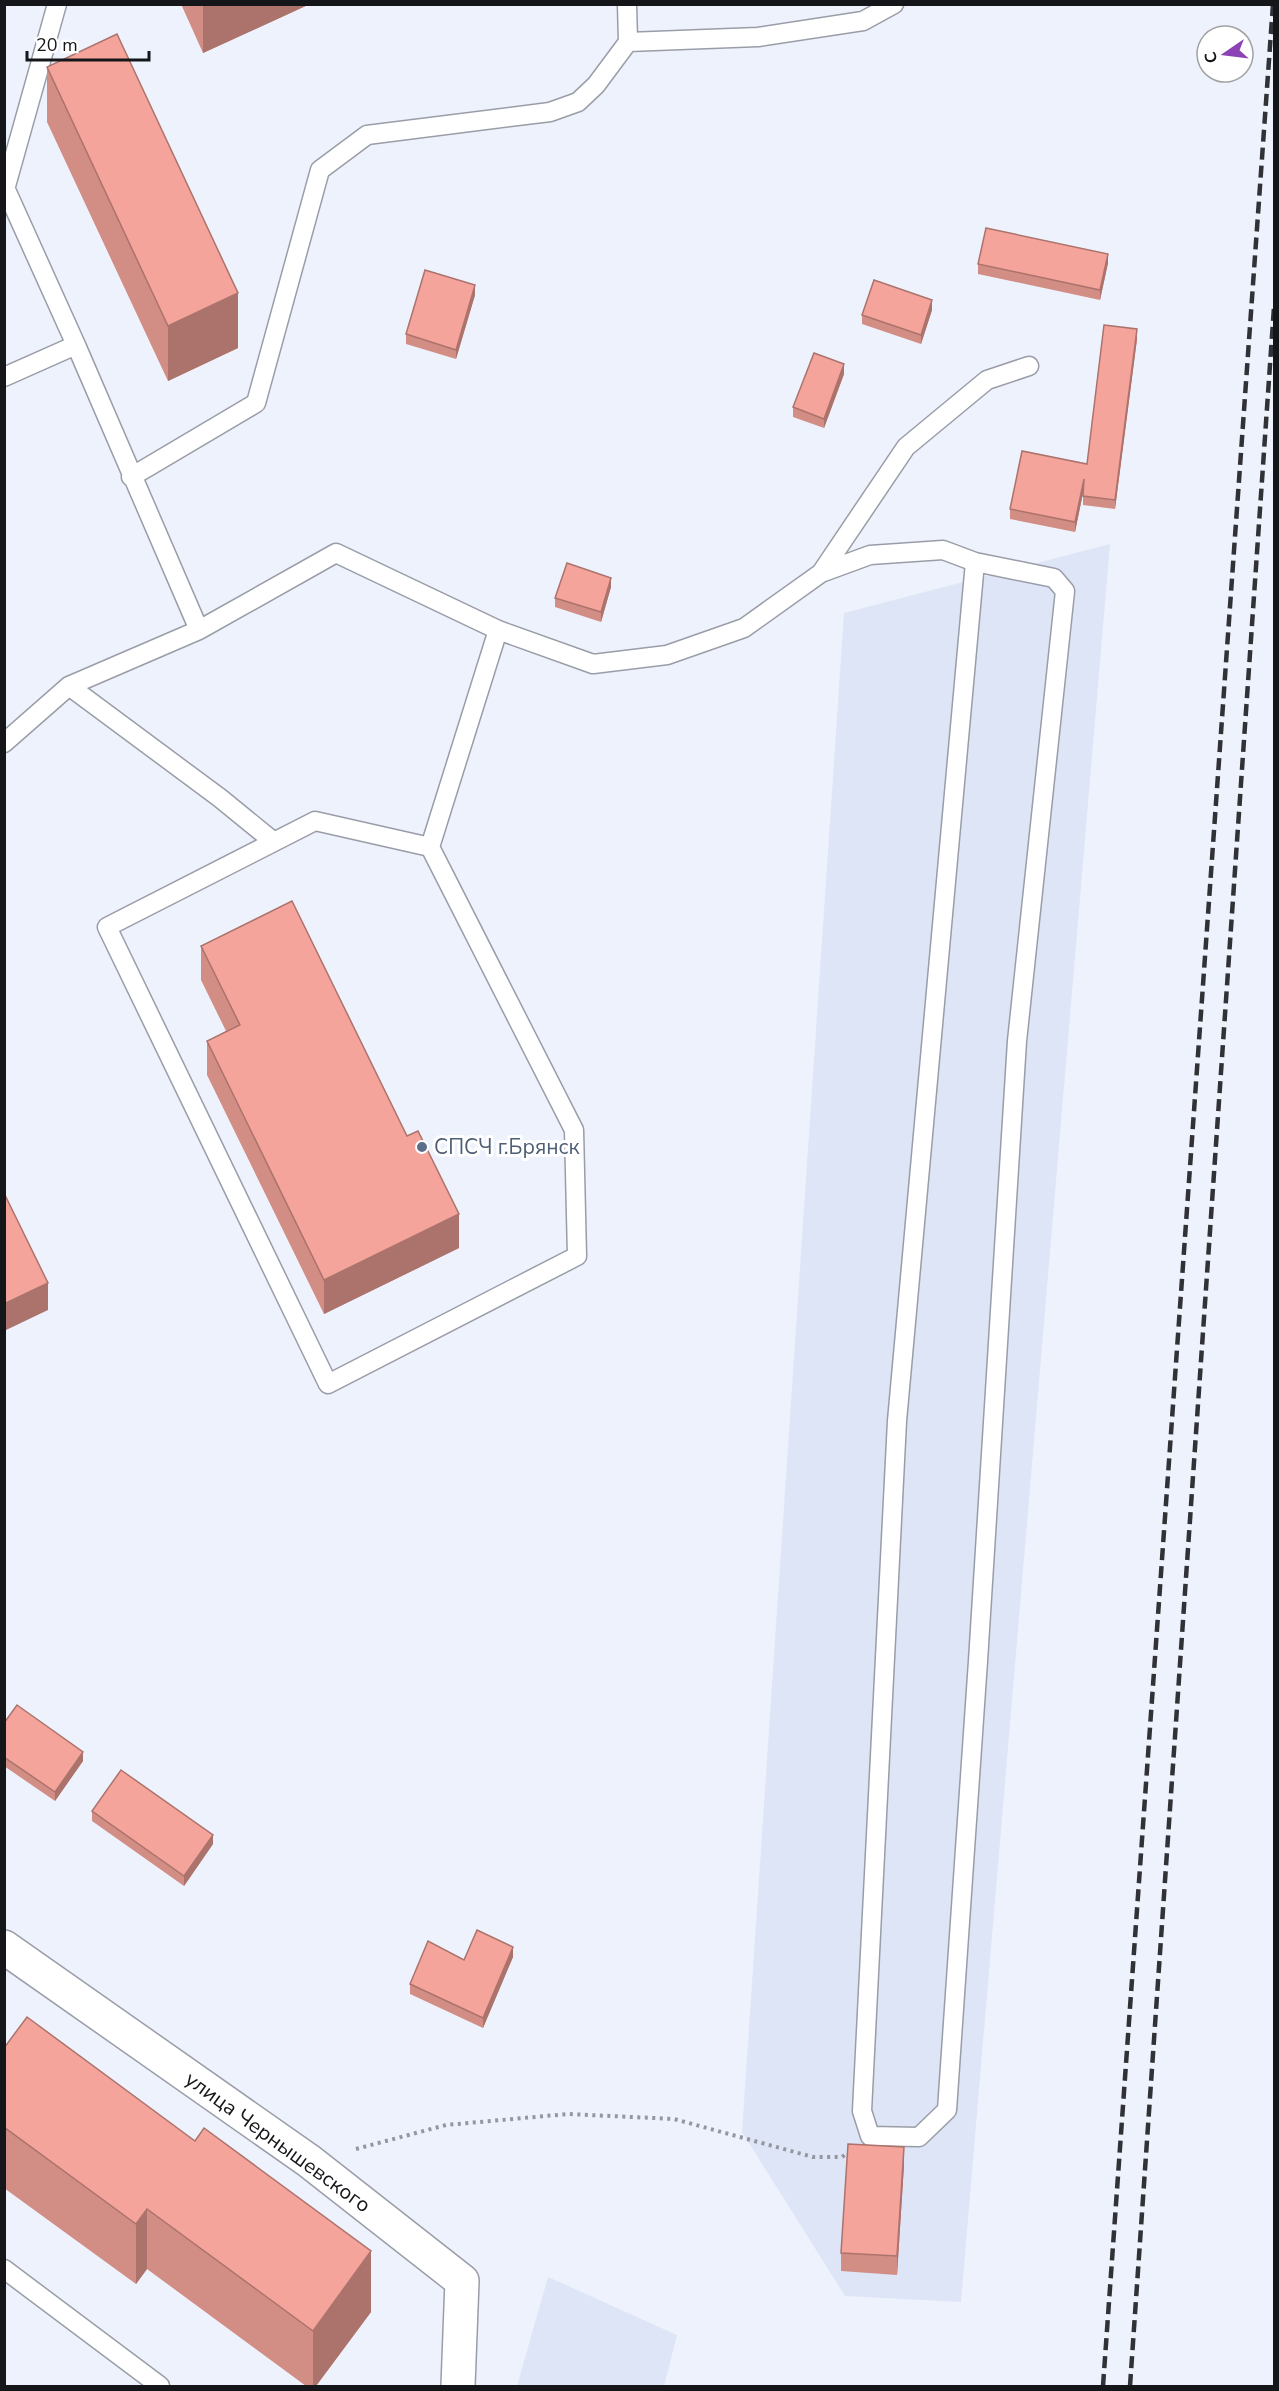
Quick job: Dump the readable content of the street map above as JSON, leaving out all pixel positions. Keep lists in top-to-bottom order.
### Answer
{
  "streets": {
    "street": ["улица Чернышевского"]
  },
  "places": ["СПСЧ г.Брянск"],
  "scale_bar": "20 m",
  "north": "left"
}
